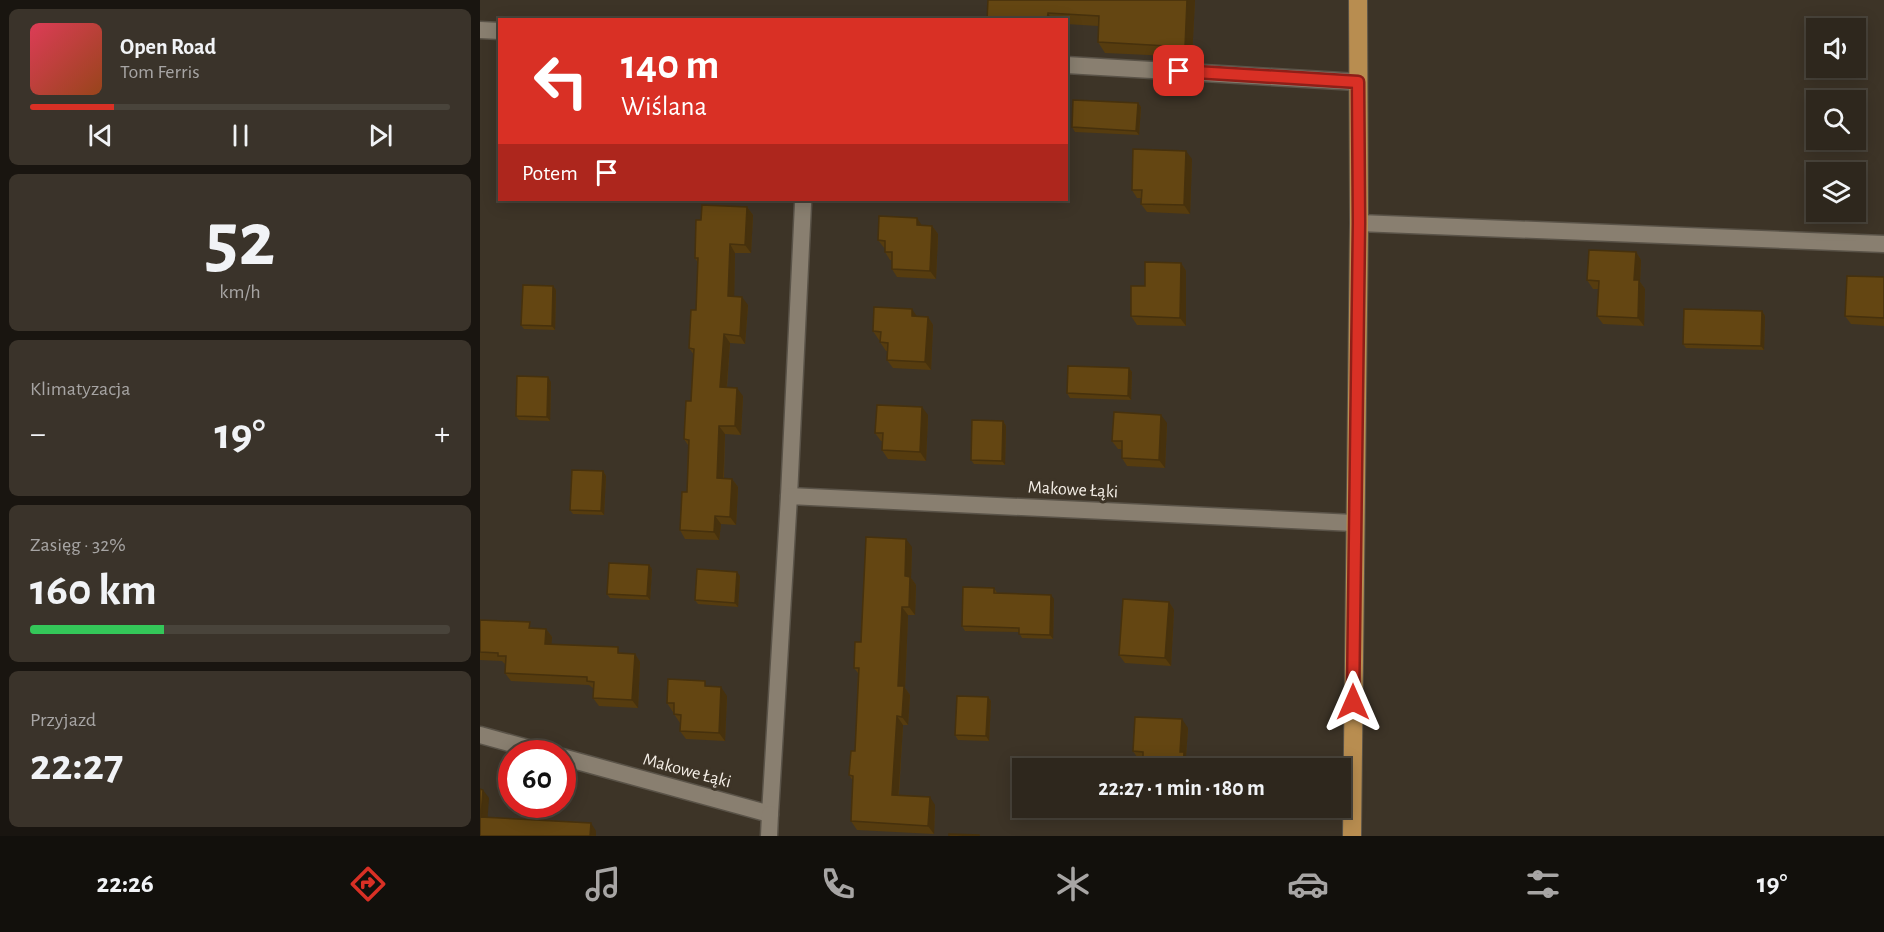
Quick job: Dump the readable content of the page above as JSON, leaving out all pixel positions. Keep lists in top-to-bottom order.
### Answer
{
  "streets": {
    "lane": ["Makowe Łąki"]
  },
  "page": {
    "turn": ["140 m", "Wiślana"],
    "song": ["Open Road", "Tom Ferris"],
    "then": "Potem",
    "tile": [
      ["52", "km/h"],
      "Klimatyzacja",
      ["Zasięg · 32%", "160 km"],
      ["Przyjazd", "22:27"]
    ],
    "heat": ["−", "19°", "+"],
    "limit": "60",
    "trip": "22:27 · 1 min · 180 m",
    "tabs": ["22:26", "19°"]
  }
}
